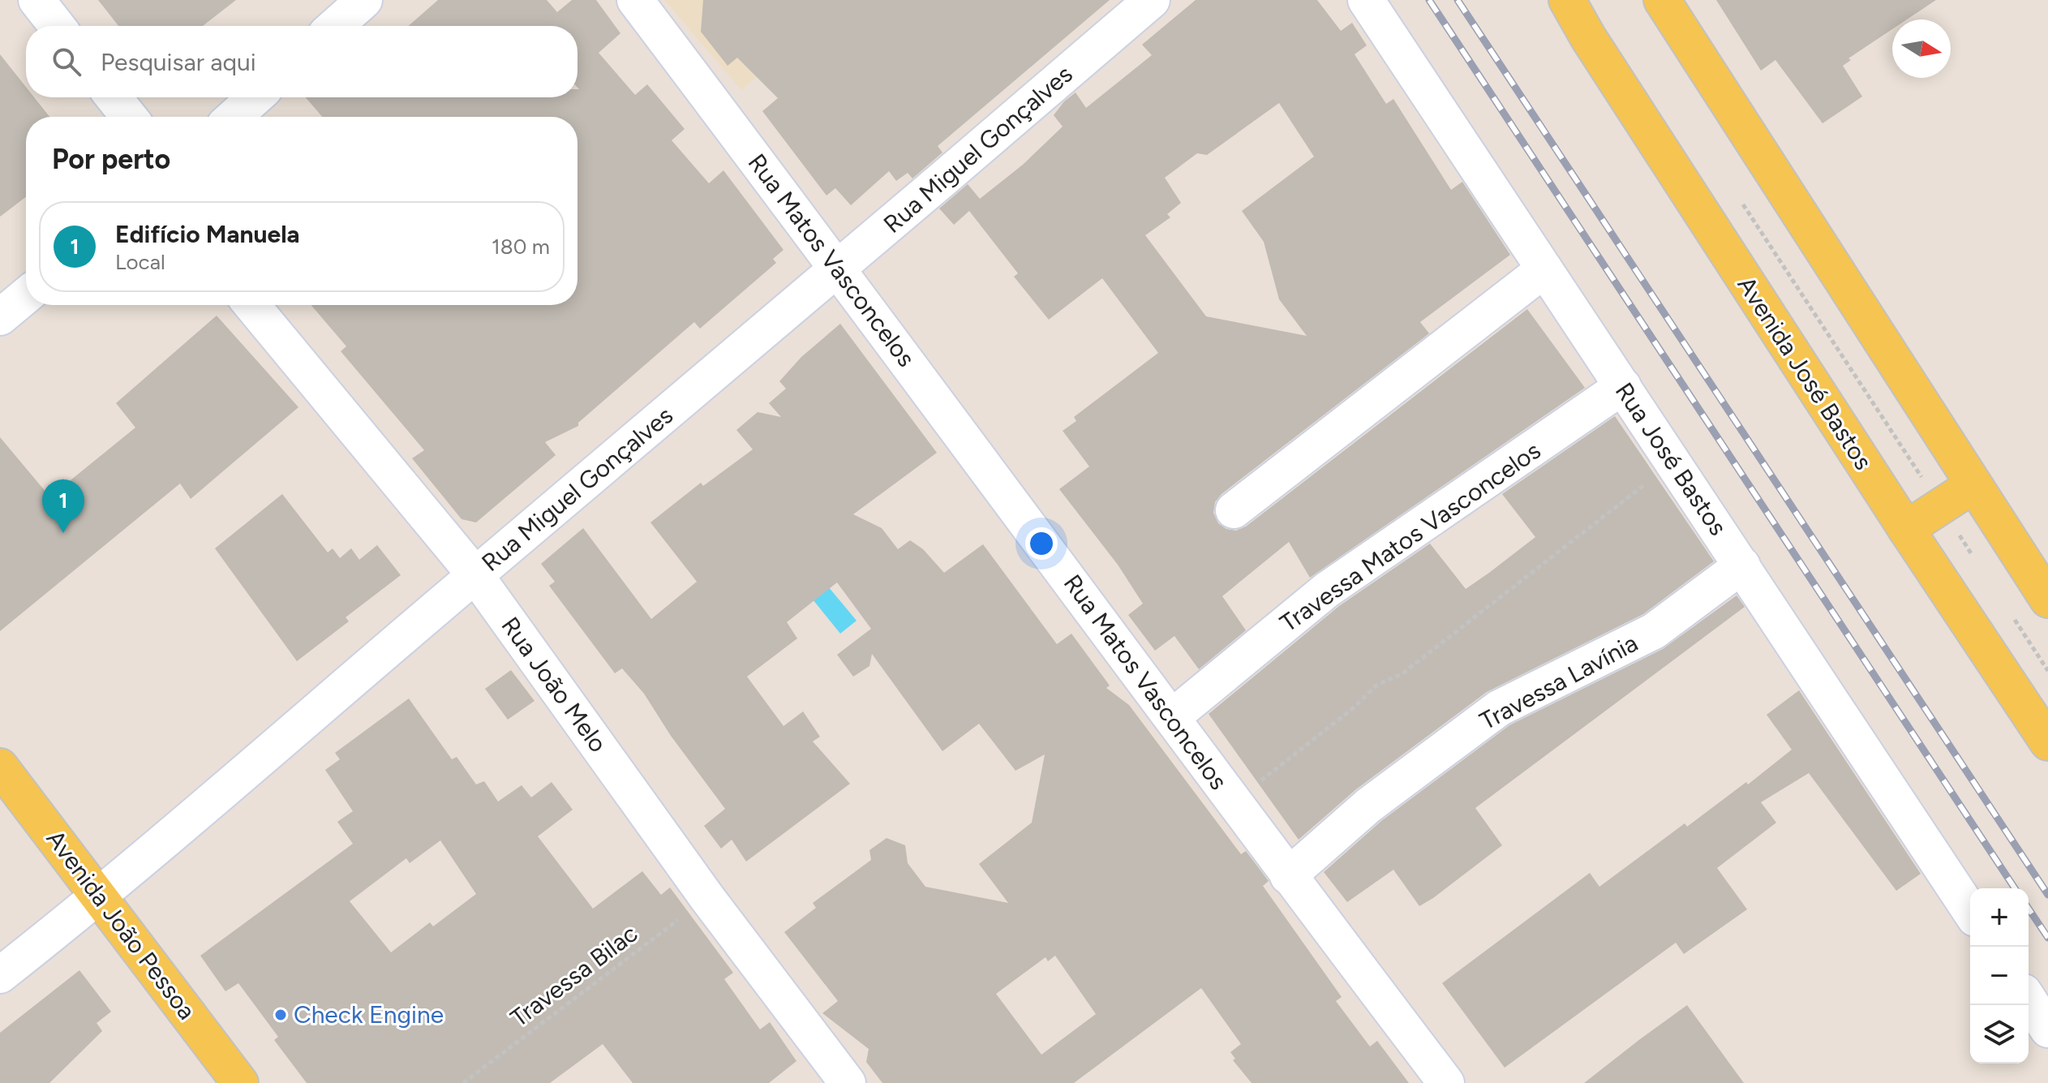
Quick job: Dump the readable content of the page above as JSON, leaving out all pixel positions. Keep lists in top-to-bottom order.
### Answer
{
  "streets": {
    "main road": ["Avenida José Bastos", "Avenida João Pessoa"],
    "street": [
      "Rua Miguel Gonçalves",
      "Rua Matos Vasconcelos",
      "Rua José Bastos",
      "Travessa Matos Vasconcelos",
      "Travessa Lavínia",
      "Rua João Melo"
    ],
    "path": ["Travessa Bilac"]
  },
  "crossings": [
    ["Rua Miguel Gonçalves", "Rua Matos Vasconcelos"],
    ["Rua Miguel Gonçalves", "Rua João Melo"],
    ["Rua Miguel Gonçalves", "Avenida João Pessoa"],
    ["Rua Matos Vasconcelos", "Travessa Matos Vasconcelos"],
    ["Rua Matos Vasconcelos", "Travessa Lavínia"],
    ["Rua José Bastos", "Travessa Matos Vasconcelos"],
    ["Rua José Bastos", "Travessa Lavínia"],
    ["Rua João Melo", "Travessa Bilac"]
  ],
  "places": ["Check Engine"],
  "north": "right",
  "page": {
    "search": "Pesquisar aqui",
    "heading": "Por perto",
    "list": [
      {
        "mark": "1",
        "name": "Edifício Manuela",
        "note": "Local",
        "value": "180 m"
      }
    ],
    "pins": "1",
    "map_buttons": ["+", "−"]
  }
}
